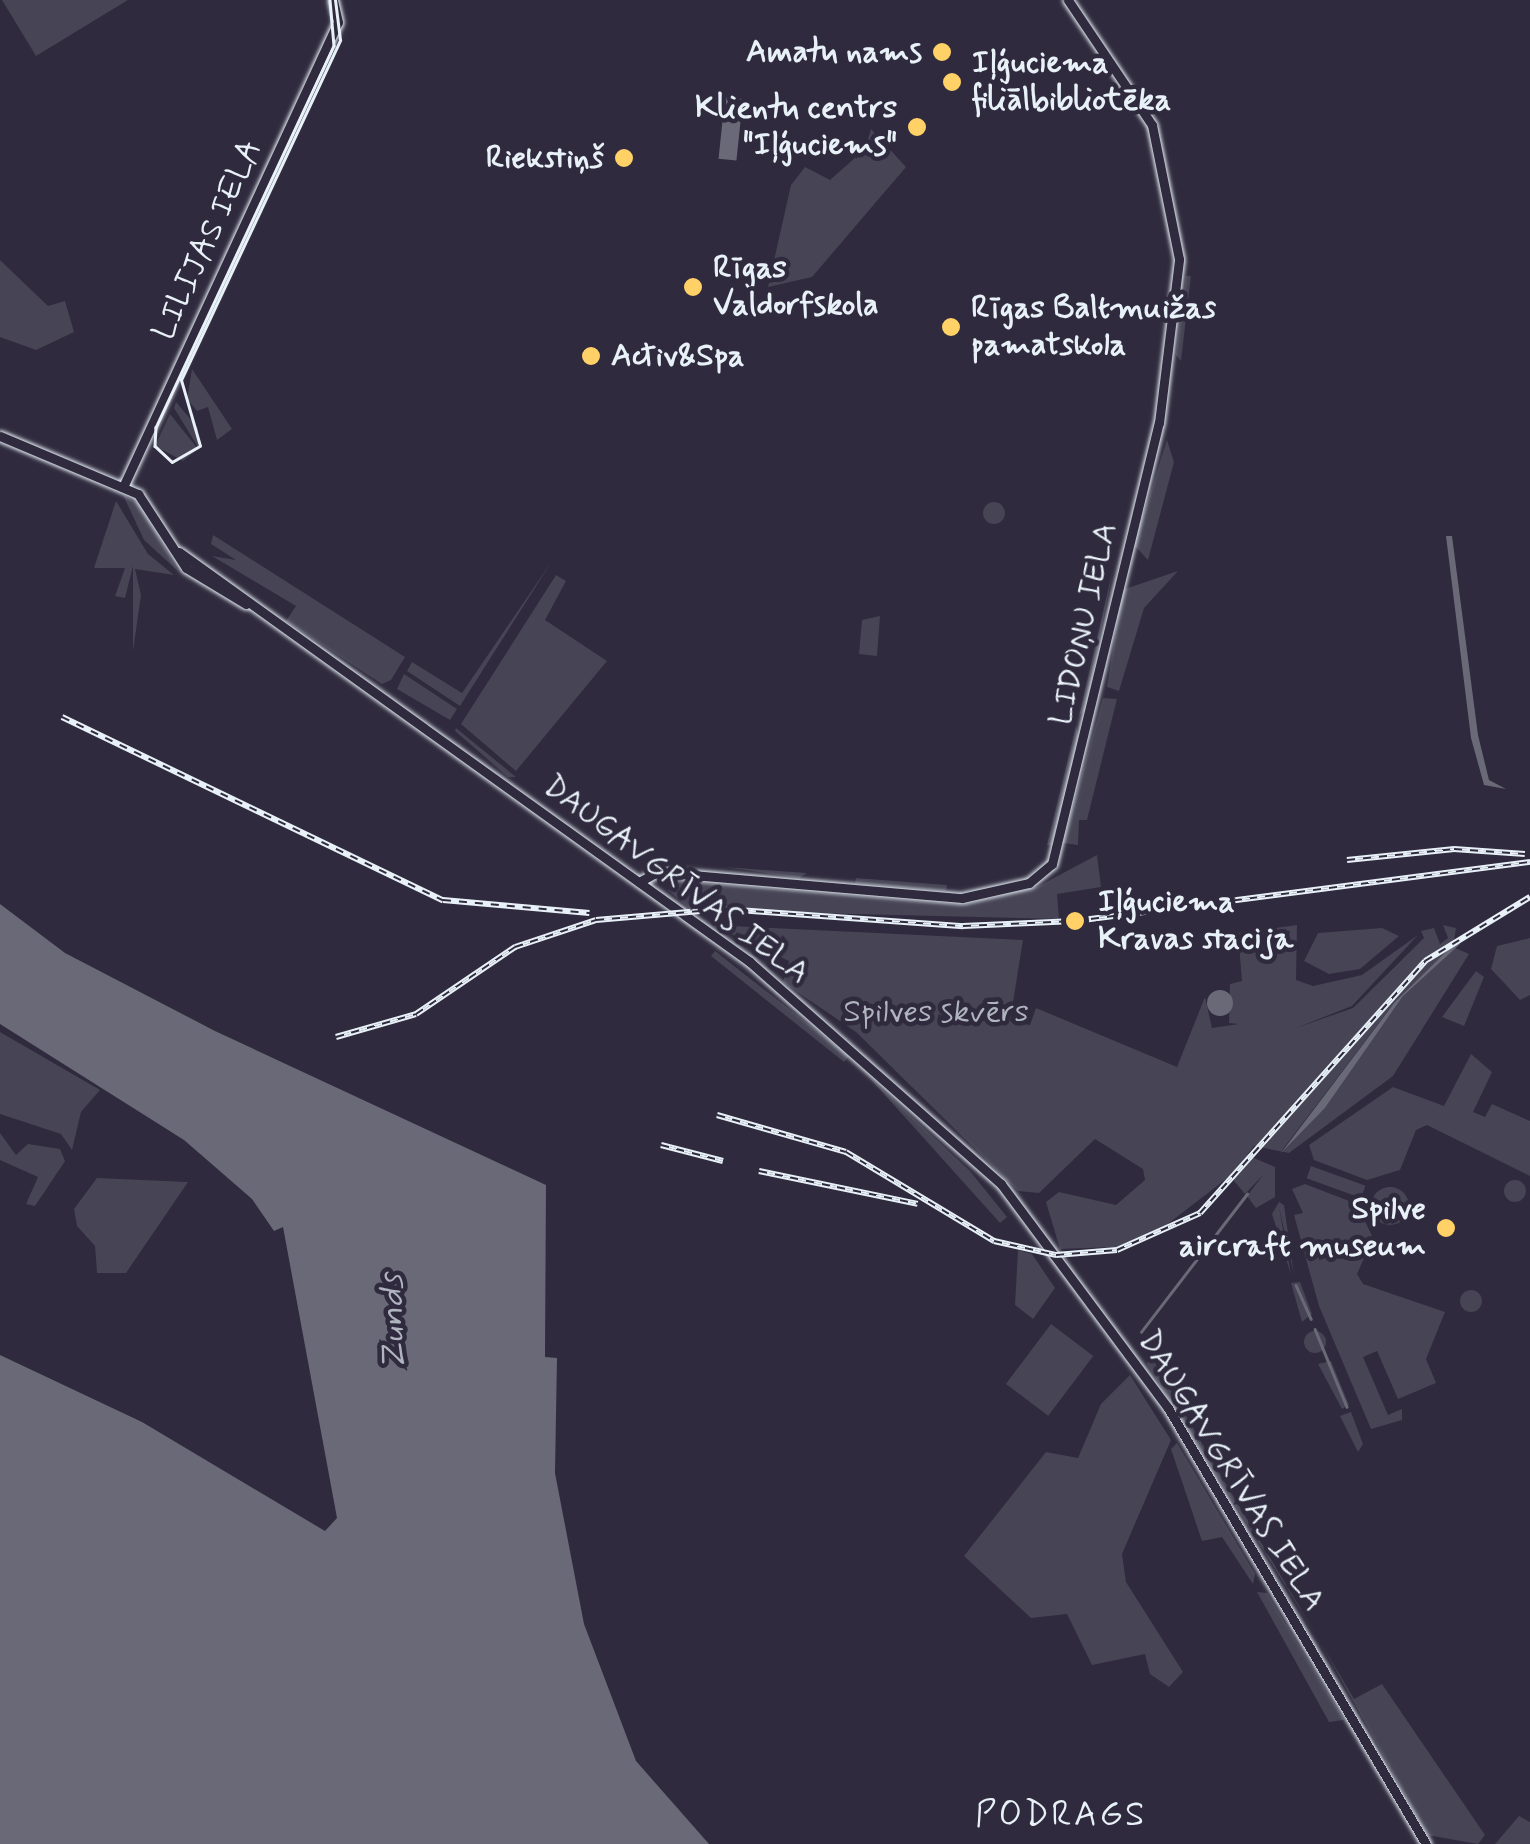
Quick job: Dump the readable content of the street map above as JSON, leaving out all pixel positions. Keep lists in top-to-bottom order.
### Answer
{
  "streets": {
    "main road": ["LILIJAS IELA", "LIDOŅU IELA", "DAUGAVGRĪVAS IELA"]
  },
  "crossings": [
    ["LILIJAS IELA", "DAUGAVGRĪVAS IELA"],
    ["LIDOŅU IELA", "DAUGAVGRĪVAS IELA"]
  ],
  "districts": ["PODRAGS"],
  "water": ["Zunds"],
  "parks": ["Spilves skvērs"],
  "places": [
    "Amatu nams",
    "Iļģuciema filiālbibliotēka",
    "Klientu centrs \"Iļģuciems\"",
    "Riekstiņš",
    "Rīgas Valdorfskola",
    "Rīgas Baltmuižas pamatskola",
    "Activ&Spa",
    "Iļģuciema Kravas stacija",
    "Spilve aircraft museum"
  ]
}
